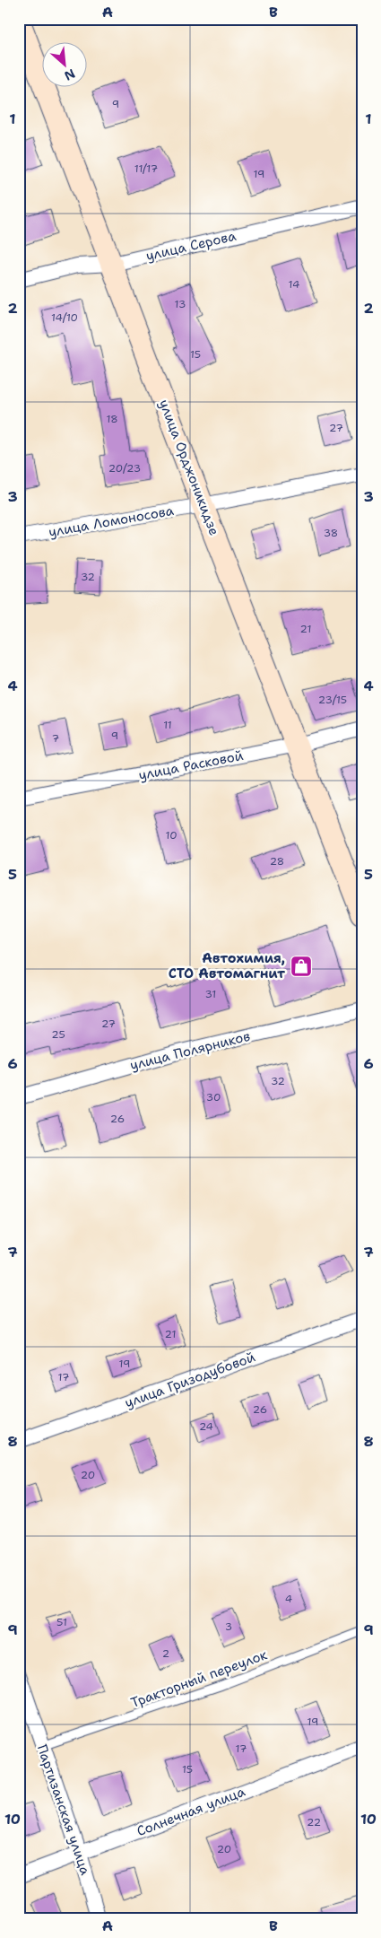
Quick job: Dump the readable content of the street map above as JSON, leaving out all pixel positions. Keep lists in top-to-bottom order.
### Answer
{
  "streets": {
    "main road": ["улица Орджоникидзе"],
    "street": [
      "улица Серова",
      "улица Ломоносова",
      "улица Расковой",
      "улица Полярников",
      "улица Гризодубовой",
      "Партизанская улица",
      "Солнечная улица"
    ],
    "lane": ["Тракторный переулок"]
  },
  "crossings": [
    ["улица Серова", "улица Орджоникидзе"],
    ["улица Орджоникидзе", "улица Ломоносова"],
    ["улица Орджоникидзе", "улица Расковой"],
    ["Тракторный переулок", "Партизанская улица"],
    ["Партизанская улица", "Солнечная улица"]
  ],
  "places": {
    "shop": ["Автохимия, СТО Автомагнит"]
  },
  "house_numbers": [
    "9",
    "11/17",
    "19",
    "14",
    "13",
    "14/10",
    "15",
    "18",
    "27",
    "20/23",
    "38",
    "32",
    "21",
    "23/15",
    "11",
    "9",
    "7",
    "10",
    "28",
    "31",
    "27",
    "25",
    "32",
    "30",
    "26",
    "21",
    "19",
    "17",
    "26",
    "24",
    "20",
    "4",
    "51",
    "3",
    "2",
    "19",
    "17",
    "15",
    "22",
    "20"
  ],
  "north": "bottom right",
  "grid": {
    "columns": ["A", "B"],
    "rows": [
      "1",
      "2",
      "3",
      "4",
      "5",
      "6",
      "7",
      "8",
      "9",
      "10"
    ]
  }
}
